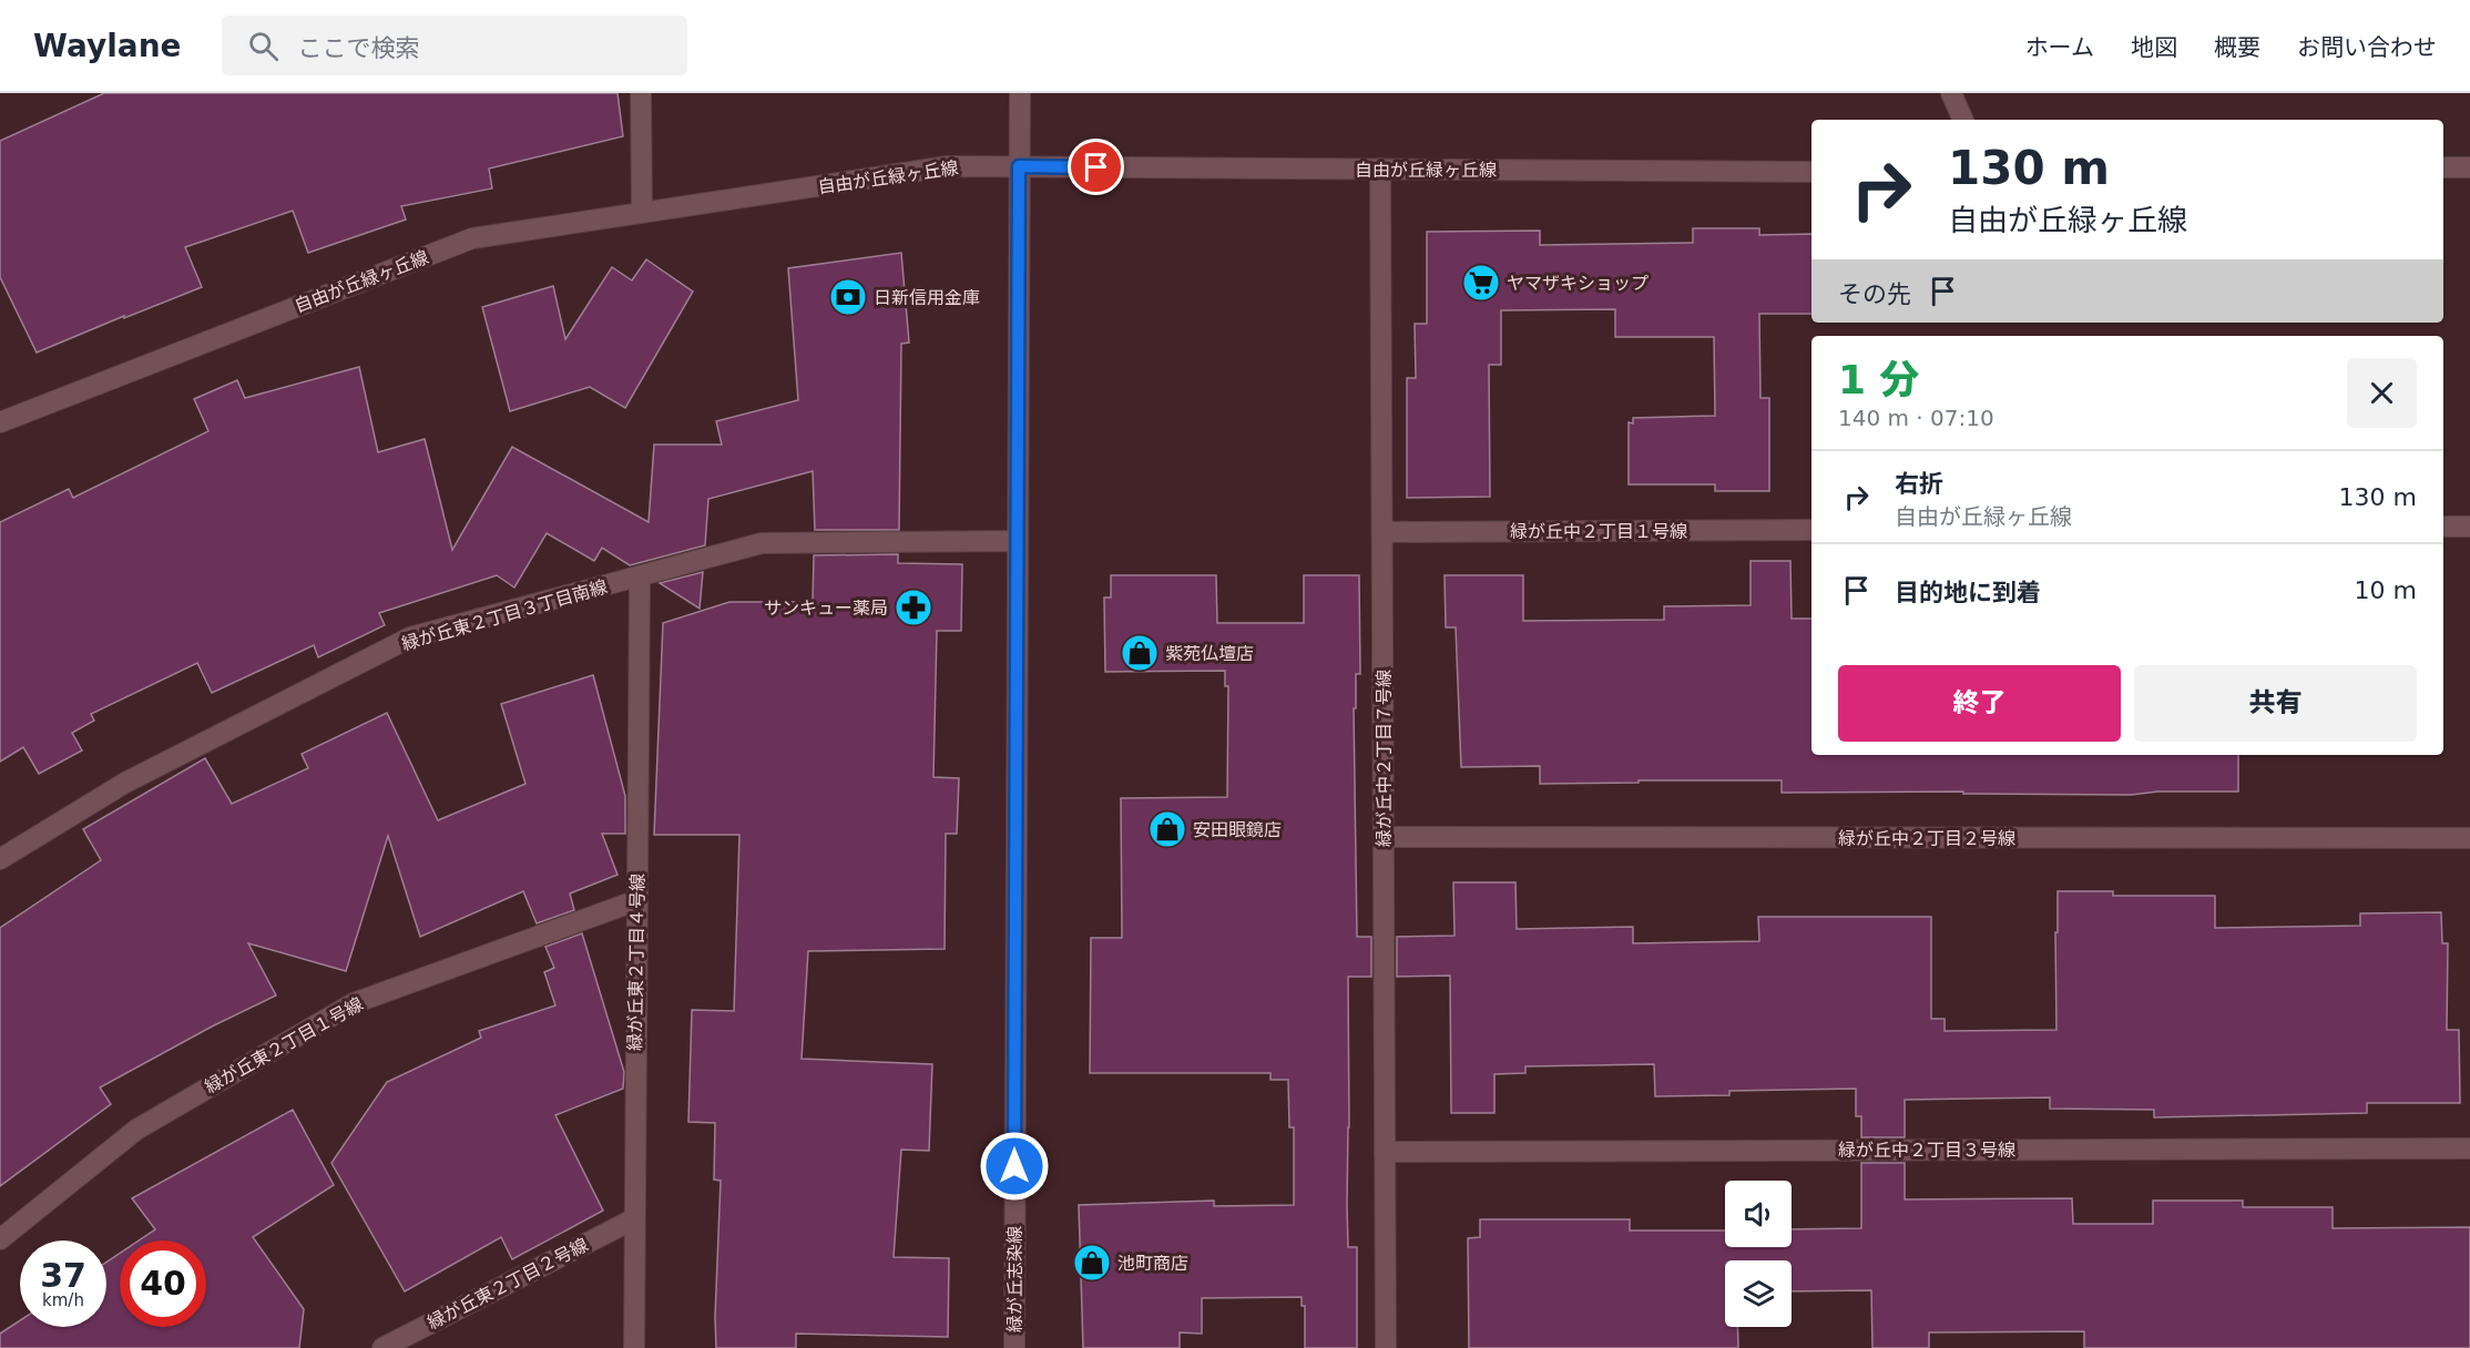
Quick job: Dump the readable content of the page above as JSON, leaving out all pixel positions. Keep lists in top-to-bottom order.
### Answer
{
  "streets": {
    "street": [
      "自由が丘緑ヶ丘線",
      "緑が丘中２丁目１号線",
      "緑が丘東２丁目３丁目南線",
      "緑が丘中２丁目７号線",
      "緑が丘中２丁目２号線",
      "緑が丘東２丁目４号線",
      "緑が丘東２丁目１号線",
      "緑が丘中２丁目３号線",
      "緑が丘志染線",
      "緑が丘東２丁目２号線"
    ]
  },
  "crossings": [
    ["自由が丘緑ヶ丘線", "緑が丘中２丁目７号線"],
    ["自由が丘緑ヶ丘線", "緑が丘志染線"],
    ["緑が丘中２丁目１号線", "緑が丘中２丁目７号線"],
    ["緑が丘東２丁目３丁目南線", "緑が丘東２丁目４号線"],
    ["緑が丘東２丁目３丁目南線", "緑が丘志染線"],
    ["緑が丘中２丁目７号線", "緑が丘中２丁目２号線"],
    ["緑が丘中２丁目７号線", "緑が丘中２丁目３号線"],
    ["緑が丘東２丁目４号線", "緑が丘東２丁目１号線"],
    ["緑が丘東２丁目４号線", "緑が丘東２丁目２号線"]
  ],
  "places": {
    "supermarket": ["ヤマザキショップ"],
    "bank": ["日新信用金庫"],
    "pharmacy": ["サンキュー薬局"],
    "shop": ["紫苑仏壇店", "安田眼鏡店", "池町商店"]
  },
  "page": {
    "header": "Waylane",
    "search": "ここで検索",
    "nav": [
      "ホーム",
      "地図",
      "概要",
      "お問い合わせ"
    ],
    "turn": ["130 m", "自由が丘緑ヶ丘線"],
    "then": "その先",
    "heading": ["1 分", "140 m · 07:10"],
    "list": [
      {
        "name": "右折",
        "note": "自由が丘緑ヶ丘線",
        "value": "130 m"
      },
      {
        "name": "目的地に到着",
        "value": "10 m"
      }
    ],
    "buttons": ["終了", "共有"],
    "speed": "37 km/h",
    "limit": "40"
  }
}
